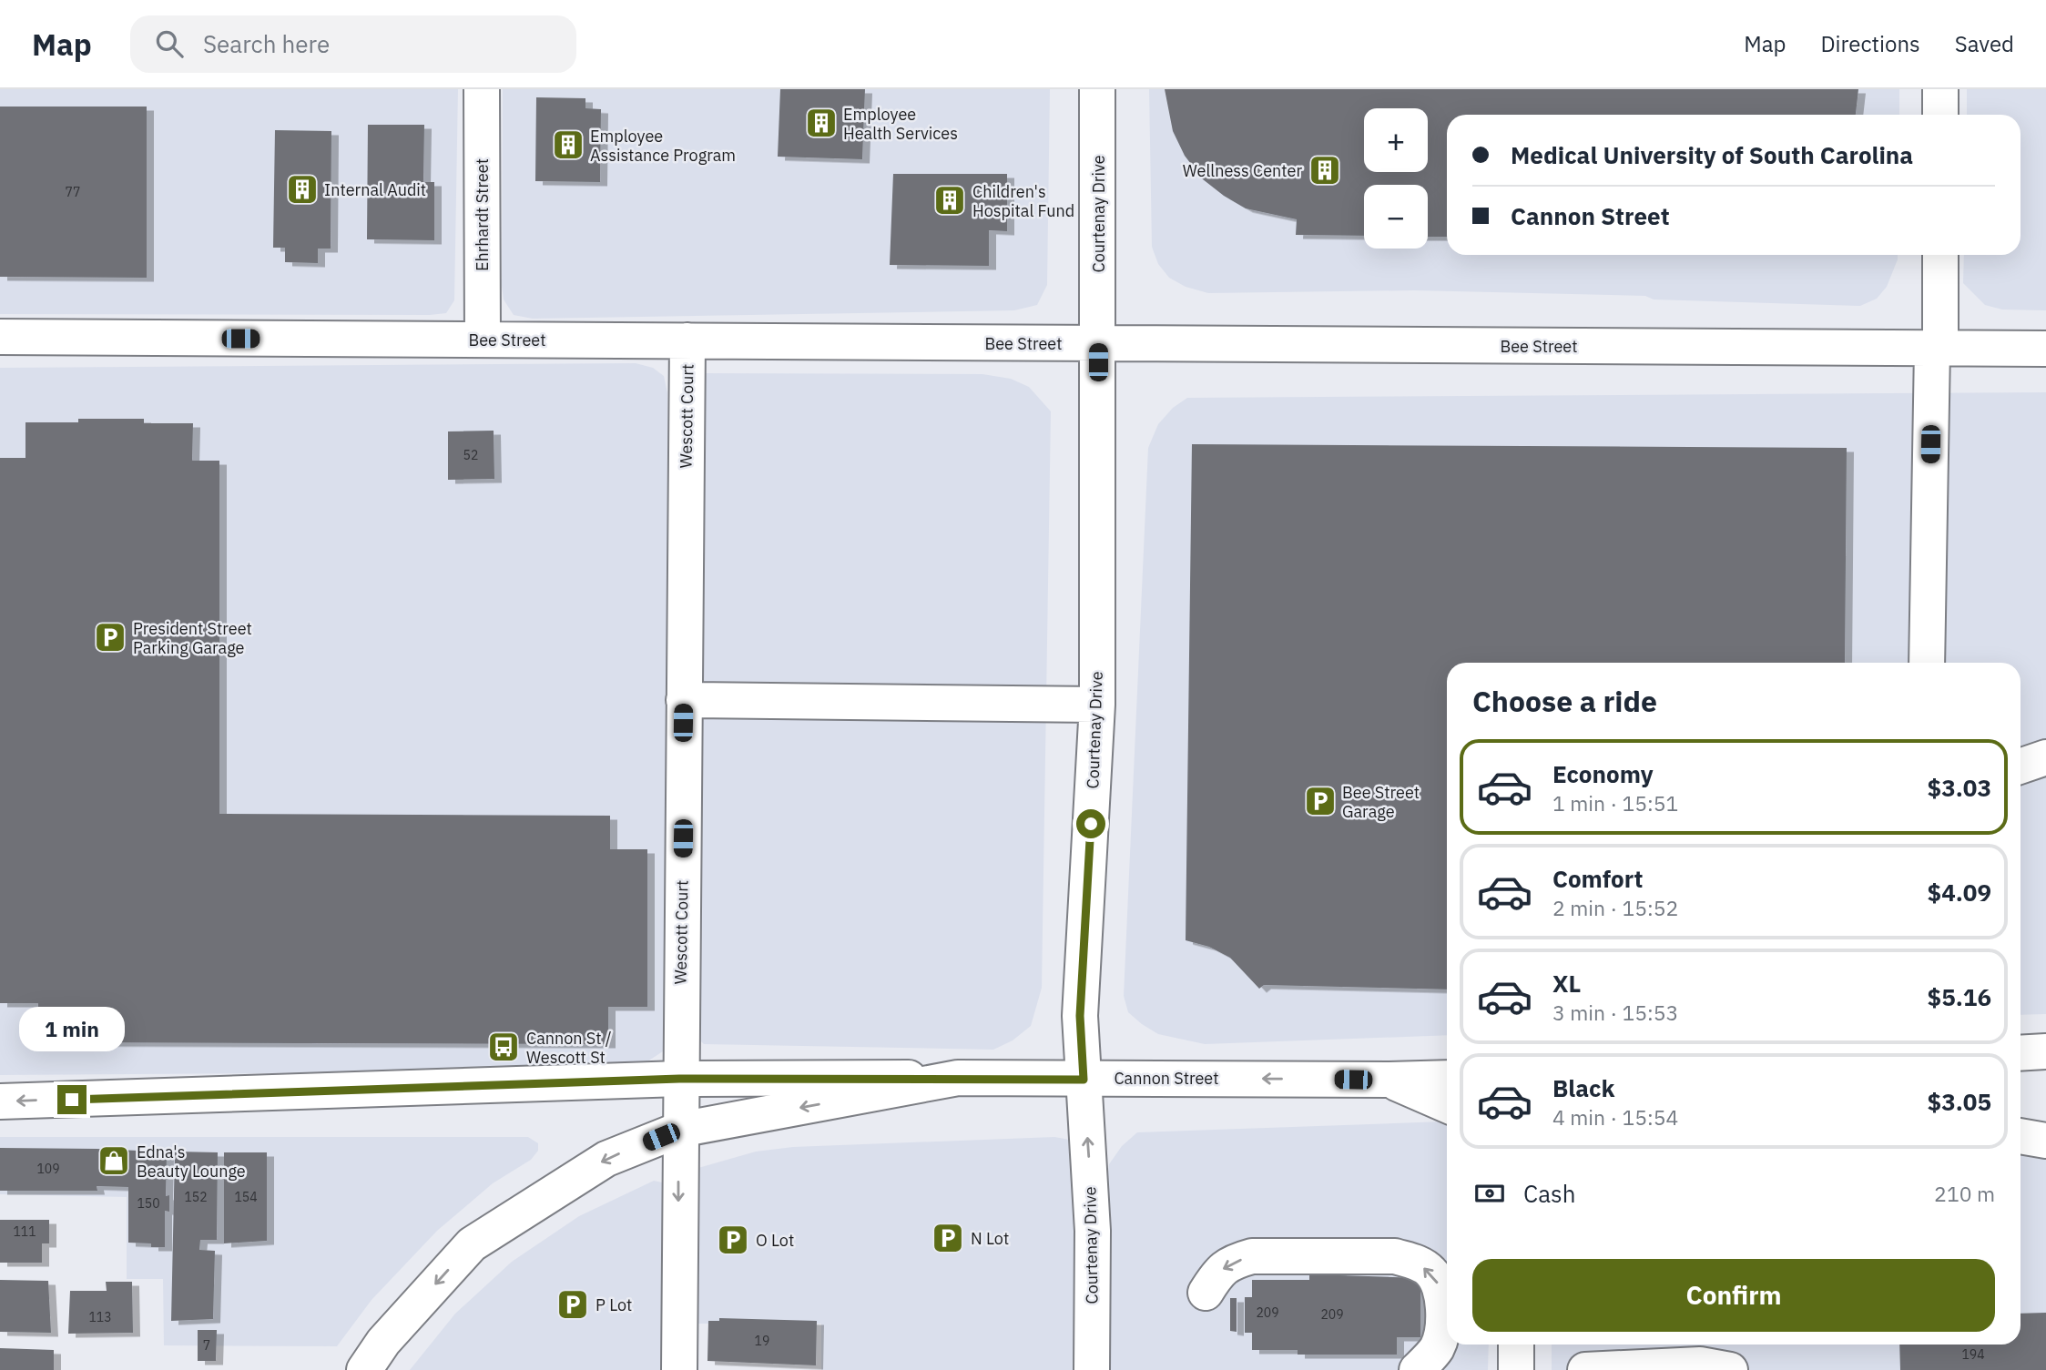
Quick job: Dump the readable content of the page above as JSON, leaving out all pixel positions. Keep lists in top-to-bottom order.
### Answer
{
  "streets": {
    "main road": [
      "Courtenay Drive",
      "Ehrhardt Street",
      "Bee Street",
      "Wescott Court",
      "Cannon Street"
    ]
  },
  "crossings": [
    ["Courtenay Drive", "Bee Street"],
    ["Courtenay Drive", "Cannon Street"],
    ["Ehrhardt Street", "Bee Street"],
    ["Bee Street", "Wescott Court"],
    ["Wescott Court", "Cannon Street"]
  ],
  "one_way": ["Cannon Street"],
  "places": {
    "building": [
      "Employee Health Services",
      "Employee Assistance Program",
      "Wellness Center",
      "Internal Audit",
      "Children's Hospital Fund"
    ],
    "parking": [
      "President Street Parking Garage",
      "Bee Street Garage",
      "N Lot",
      "O Lot",
      "P Lot"
    ],
    "bus stop": ["Cannon St / Wescott St"],
    "shop": ["Edna's Beauty Lounge"]
  },
  "house_numbers": [
    "77",
    "52",
    "109",
    "152",
    "154",
    "150",
    "111",
    "209",
    "209",
    "113",
    "19",
    "7",
    "194"
  ],
  "page": {
    "header": "Map",
    "search": "Search here",
    "nav": ["Map", "Directions", "Saved"],
    "map_buttons": ["+", "−"],
    "banner": ["Medical University of South Carolina", "Cannon Street"],
    "heading": "Choose a ride",
    "list": [
      {
        "name": "Economy",
        "note": "1 min · 15:51",
        "value": "$3.03"
      },
      {
        "name": "Comfort",
        "note": "2 min · 15:52",
        "value": "$4.09"
      },
      {
        "name": "XL",
        "note": "3 min · 15:53",
        "value": "$5.16"
      },
      {
        "name": "Black",
        "note": "4 min · 15:54",
        "value": "$3.05"
      }
    ],
    "bubble": "1 min",
    "pay": ["Cash", "210 m"],
    "buttons": "Confirm"
  }
}
